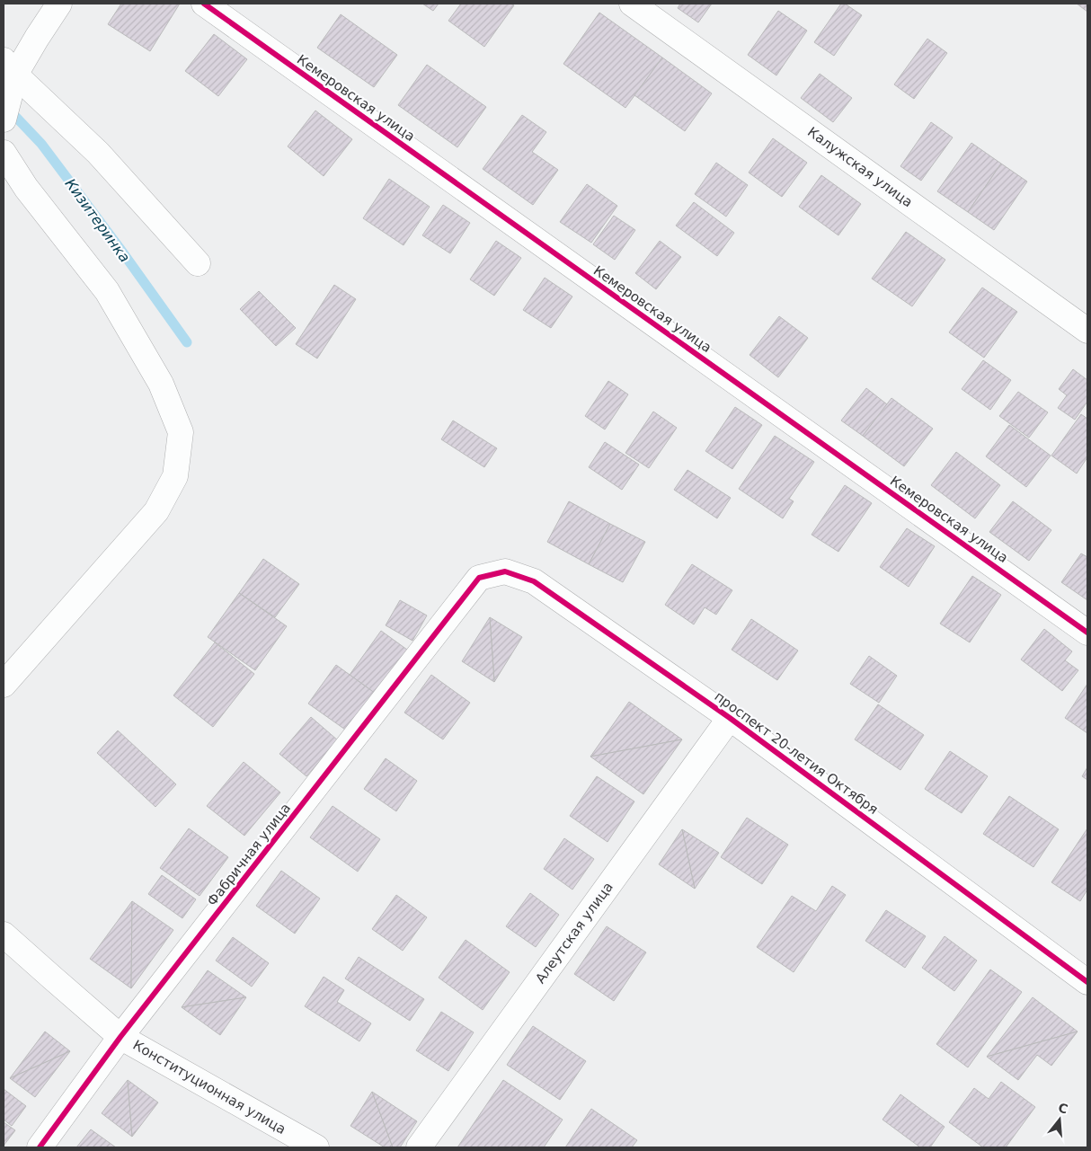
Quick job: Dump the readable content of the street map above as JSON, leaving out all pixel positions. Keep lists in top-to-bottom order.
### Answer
{
  "streets": {
    "street": [
      "Кемеровская улица",
      "Калужская улица",
      "проспект 20-летия Октября",
      "Фабричная улица",
      "Алеутская улица",
      "Конституционная улица"
    ]
  },
  "crossings": [
    ["проспект 20-летия Октября", "Фабричная улица"],
    ["проспект 20-летия Октября", "Алеутская улица"],
    ["Фабричная улица", "Конституционная улица"]
  ],
  "water": ["Кизитеринка"],
  "north": "top"
}
